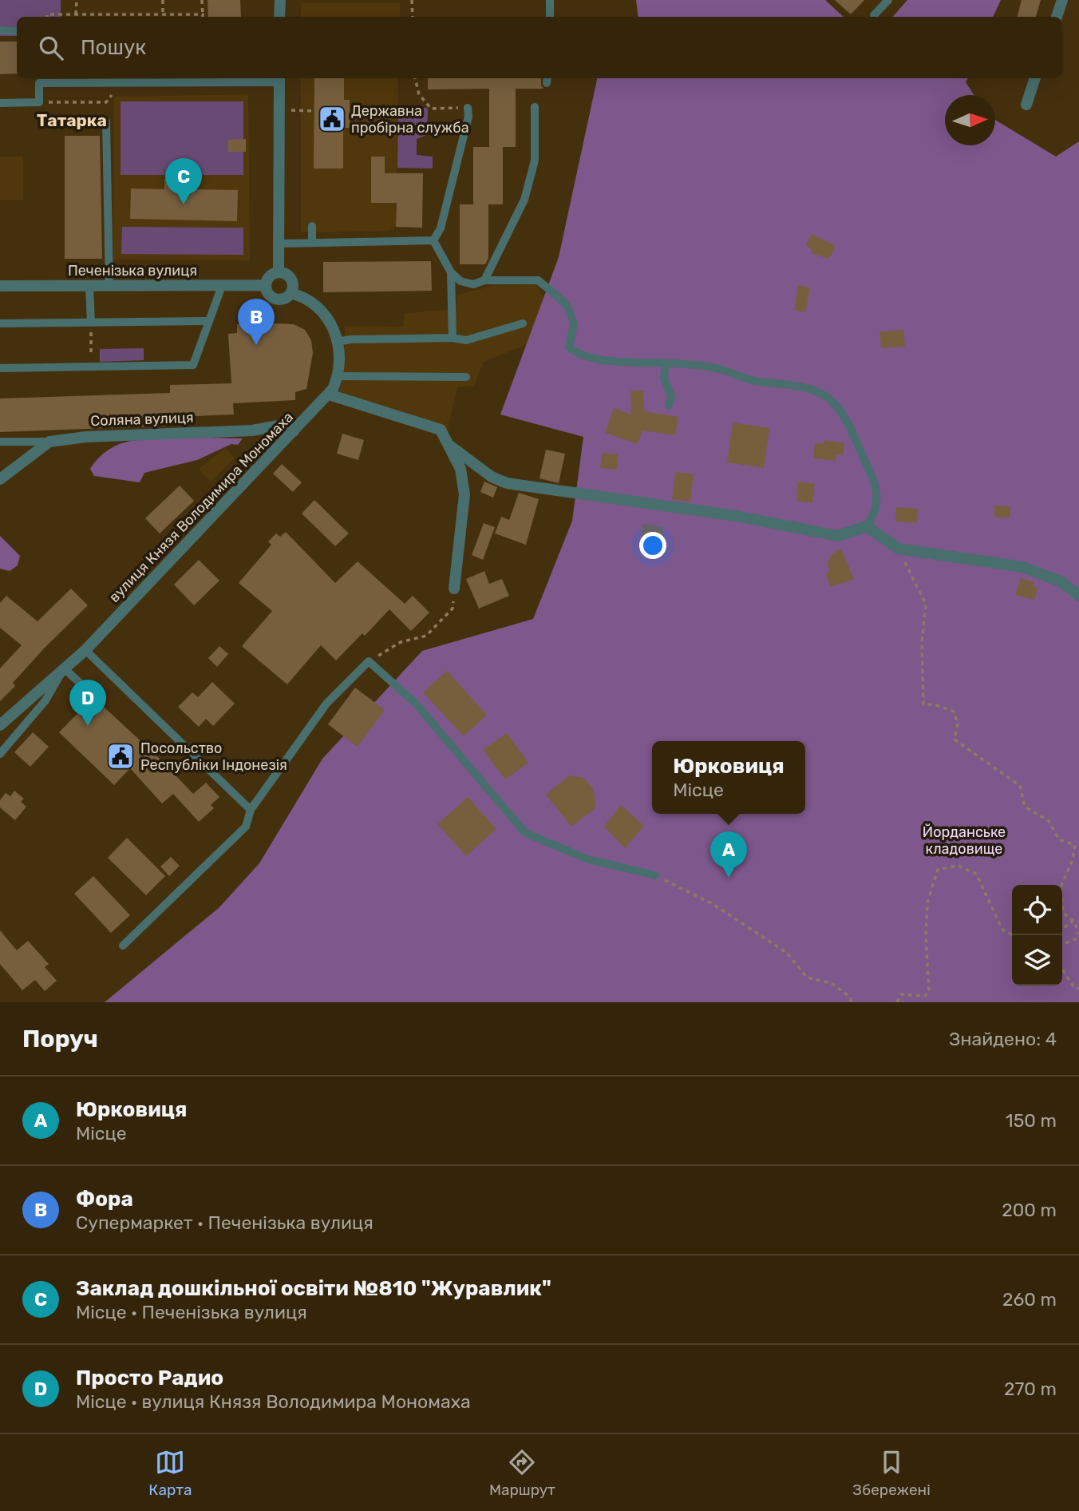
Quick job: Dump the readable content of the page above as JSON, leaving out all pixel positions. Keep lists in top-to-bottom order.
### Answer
{
  "streets": {
    "street": ["Печенізька вулиця", "Соляна вулиця", "вулиця Князя Володимира Мономаха"]
  },
  "crossings": [
    ["Печенізька вулиця", "вулиця Князя Володимира Мономаха"],
    ["Соляна вулиця", "вулиця Князя Володимира Мономаха"]
  ],
  "districts": ["Татарка"],
  "parks": ["Йорданське кладовище"],
  "places": {
    "public building": ["Державна пробірна служба", "Посольство Республіки Індонезія"]
  },
  "north": "right",
  "page": {
    "search": "Пошук",
    "pins": [
      "C",
      "B",
      "D",
      "A"
    ],
    "popup": ["Юрковиця", "Місце"],
    "heading": ["Поруч", "Знайдено: 4"],
    "list": [
      {
        "mark": "A",
        "name": "Юрковиця",
        "note": "Місце",
        "value": "150 m"
      },
      {
        "mark": "B",
        "name": "Фора",
        "note": "Супермаркет · Печенізька вулиця",
        "value": "200 m"
      },
      {
        "mark": "C",
        "name": "Заклад дошкільної освіти №810 \"Журавлик\"",
        "note": "Місце · Печенізька вулиця",
        "value": "260 m"
      },
      {
        "mark": "D",
        "name": "Просто Радио",
        "note": "Місце · вулиця Князя Володимира Мономаха",
        "value": "270 m"
      }
    ],
    "nav": ["Карта", "Маршрут", "Збережені"]
  }
}
